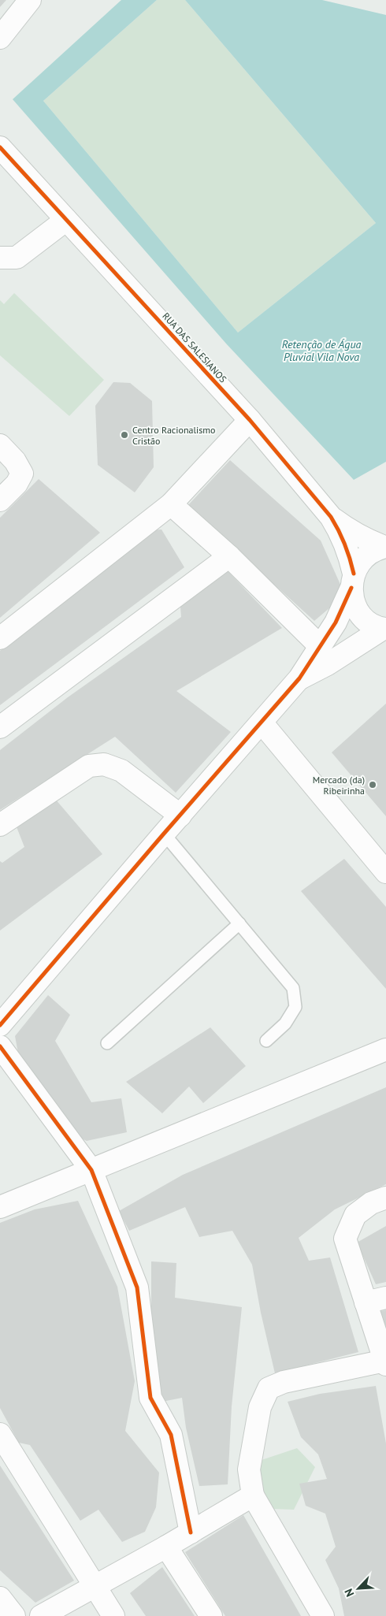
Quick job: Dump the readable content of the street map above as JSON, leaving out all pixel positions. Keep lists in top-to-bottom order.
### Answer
{
  "streets": {
    "street": ["RUA DAS SALESIANOS"]
  },
  "water": ["Retenção de Água Pluvial Vila Nova"],
  "places": ["Centro Racionalismo Cristão", "Mercado (da) Ribeirinha"],
  "north": "bottom left"
}
